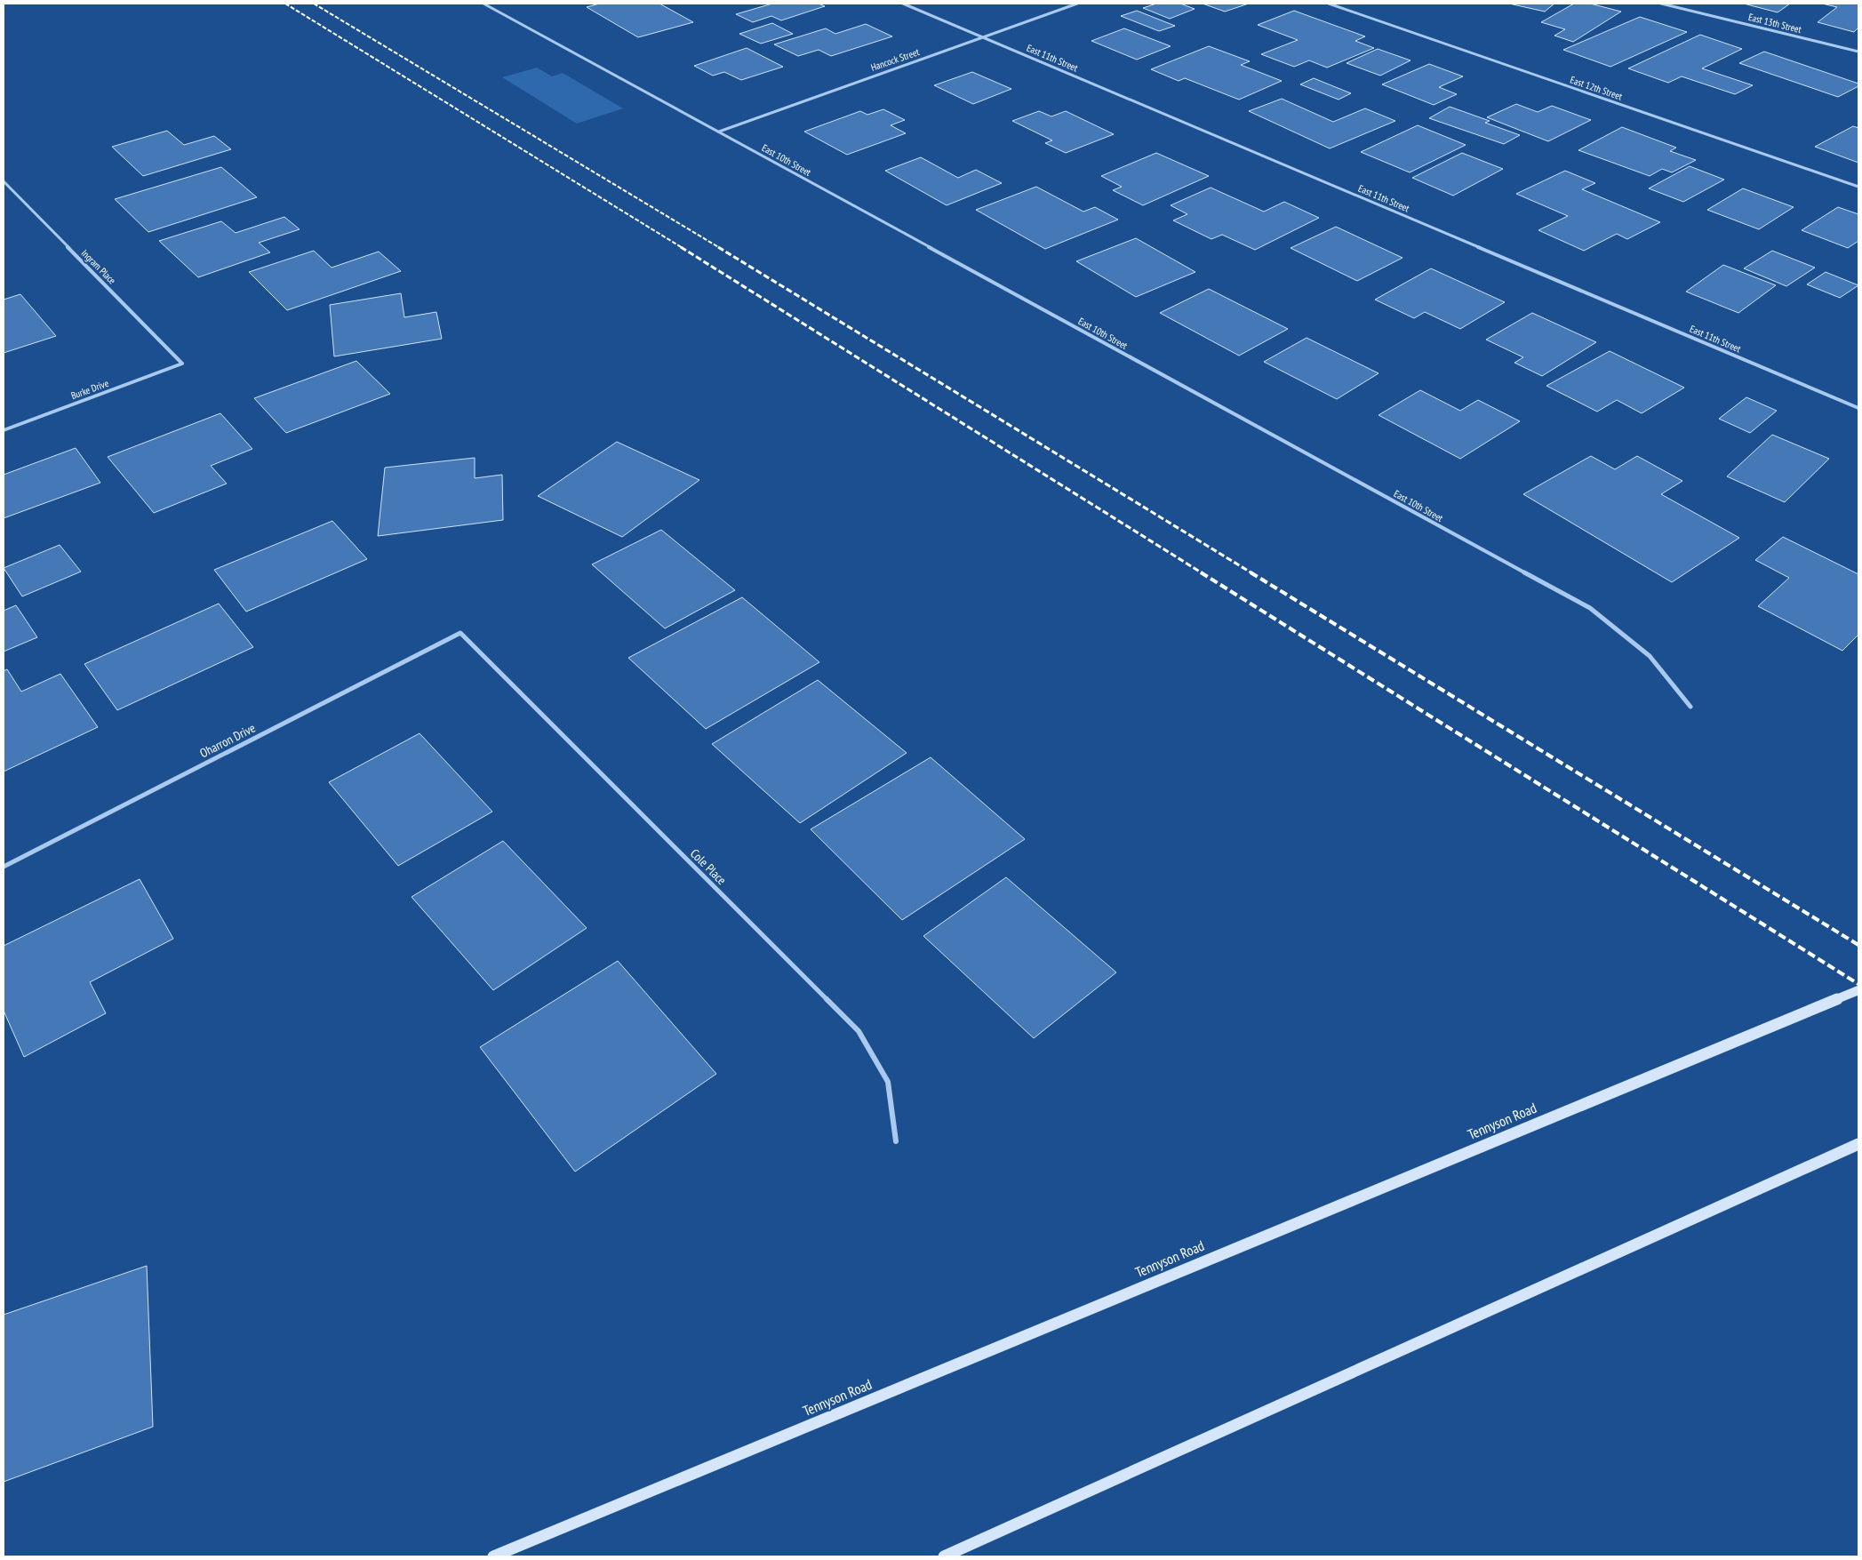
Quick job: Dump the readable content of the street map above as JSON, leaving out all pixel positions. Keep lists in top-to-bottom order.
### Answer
{
  "streets": {
    "main road": ["Tennyson Road"],
    "street": [
      "East 13th Street",
      "East 11th Street",
      "Hancock Street",
      "East 12th Street",
      "East 10th Street",
      "Ingram Place",
      "Burke Drive",
      "Oharron Drive",
      "Cole Place"
    ]
  },
  "crossings": [
    ["East 11th Street", "Hancock Street"],
    ["Hancock Street", "East 10th Street"],
    ["Ingram Place", "Burke Drive"],
    ["Oharron Drive", "Cole Place"]
  ]
}
